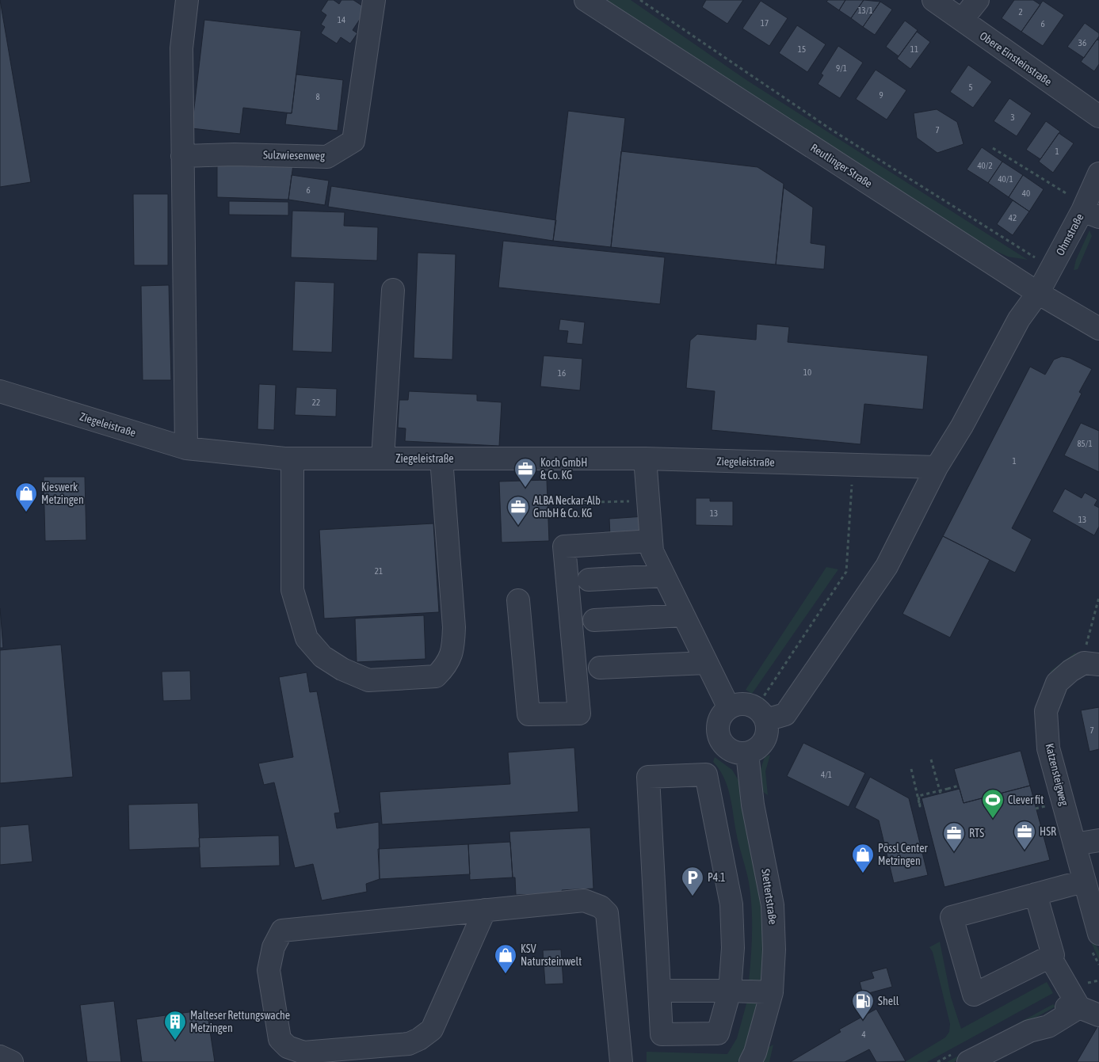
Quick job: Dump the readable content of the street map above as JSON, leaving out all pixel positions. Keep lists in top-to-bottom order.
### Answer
{
  "streets": {
    "street": [
      "Obere Einsteinstraße",
      "Sulzwiesenweg",
      "Reutlinger Straße",
      "Ohmstraße",
      "Ziegeleistraße",
      "Katzensteigweg",
      "Stettertstraße"
    ]
  },
  "crossings": [
    ["Reutlinger Straße", "Ohmstraße"],
    ["Ohmstraße", "Ziegeleistraße"],
    ["Ohmstraße", "Stettertstraße"]
  ],
  "places": {
    "office": [
      "Koch GmbH & Co. KG",
      "ALBA Neckar-Alb GmbH & Co. KG",
      "HSR",
      "RTS"
    ],
    "shop": ["Kieswerk Metzingen", "Pössl Center Metzingen", "KSV Natursteinwelt"],
    "sports": ["Clever fit"],
    "parking": ["P4.1"],
    "fuel station": ["Shell"],
    "building": ["Malteser Rettungswache Metzingen"]
  },
  "house_numbers": [
    "13/1",
    "2",
    "14",
    "17",
    "6",
    "36",
    "15",
    "11",
    "9/1",
    "5",
    "9",
    "8",
    "3",
    "7",
    "1",
    "40/2",
    "40/1",
    "6",
    "40",
    "42",
    "10",
    "16",
    "22",
    "85/1",
    "1",
    "13",
    "13",
    "21",
    "7",
    "4/1",
    "4"
  ]
}
